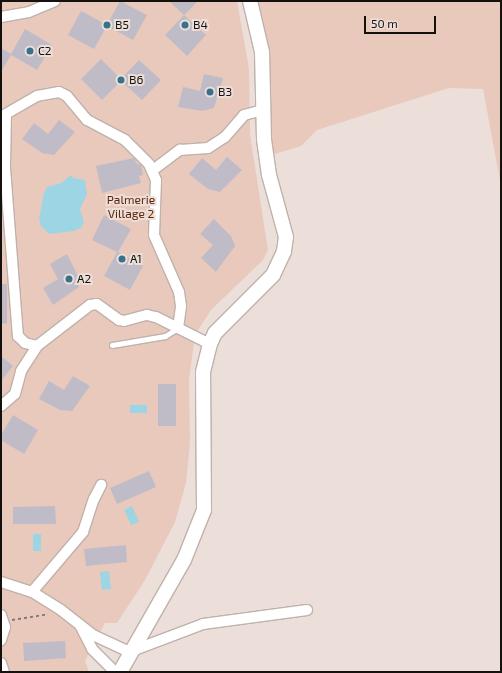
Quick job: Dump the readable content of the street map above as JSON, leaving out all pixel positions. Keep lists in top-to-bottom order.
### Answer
{
  "parks": ["Palmerie Village 2"],
  "places": [
    "B5",
    "B4",
    "C2",
    "B6",
    "B3",
    "A1",
    "A2"
  ],
  "scale_bar": "50 m"
}
